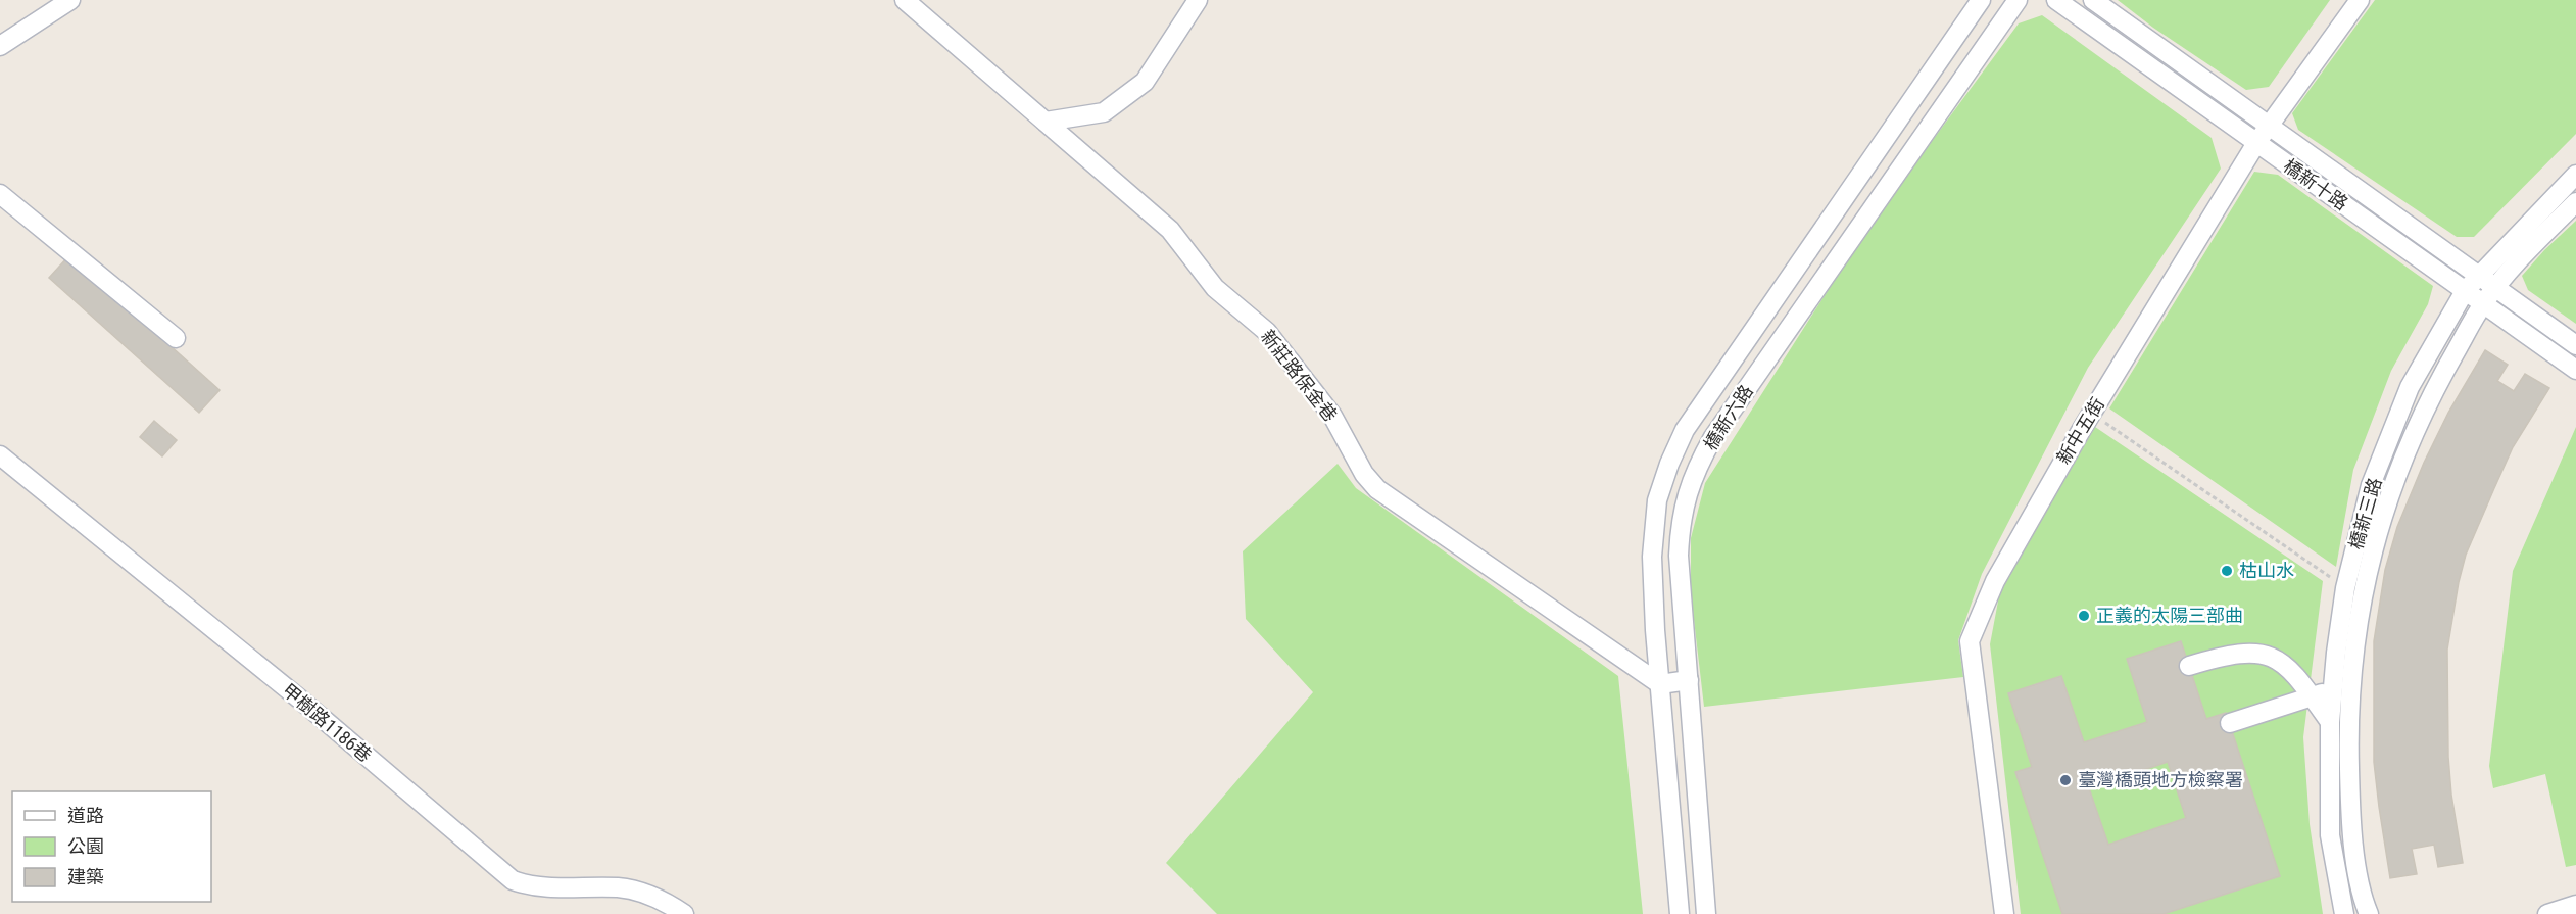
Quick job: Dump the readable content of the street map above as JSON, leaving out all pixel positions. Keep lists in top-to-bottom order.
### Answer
{
  "streets": {
    "street": [
      "橋新十路",
      "新莊路保金巷",
      "橋新六路",
      "新中五街",
      "橋新三路",
      "甲樹路1186巷"
    ]
  },
  "crossings": [
    ["橋新十路", "新中五街"],
    ["橋新十路", "橋新三路"],
    ["新莊路保金巷", "橋新六路"]
  ],
  "places": ["枯山水", "正義的太陽三部曲", "臺灣橋頭地方檢察署"],
  "legend": ["道路", "公園", "建築"]
}
